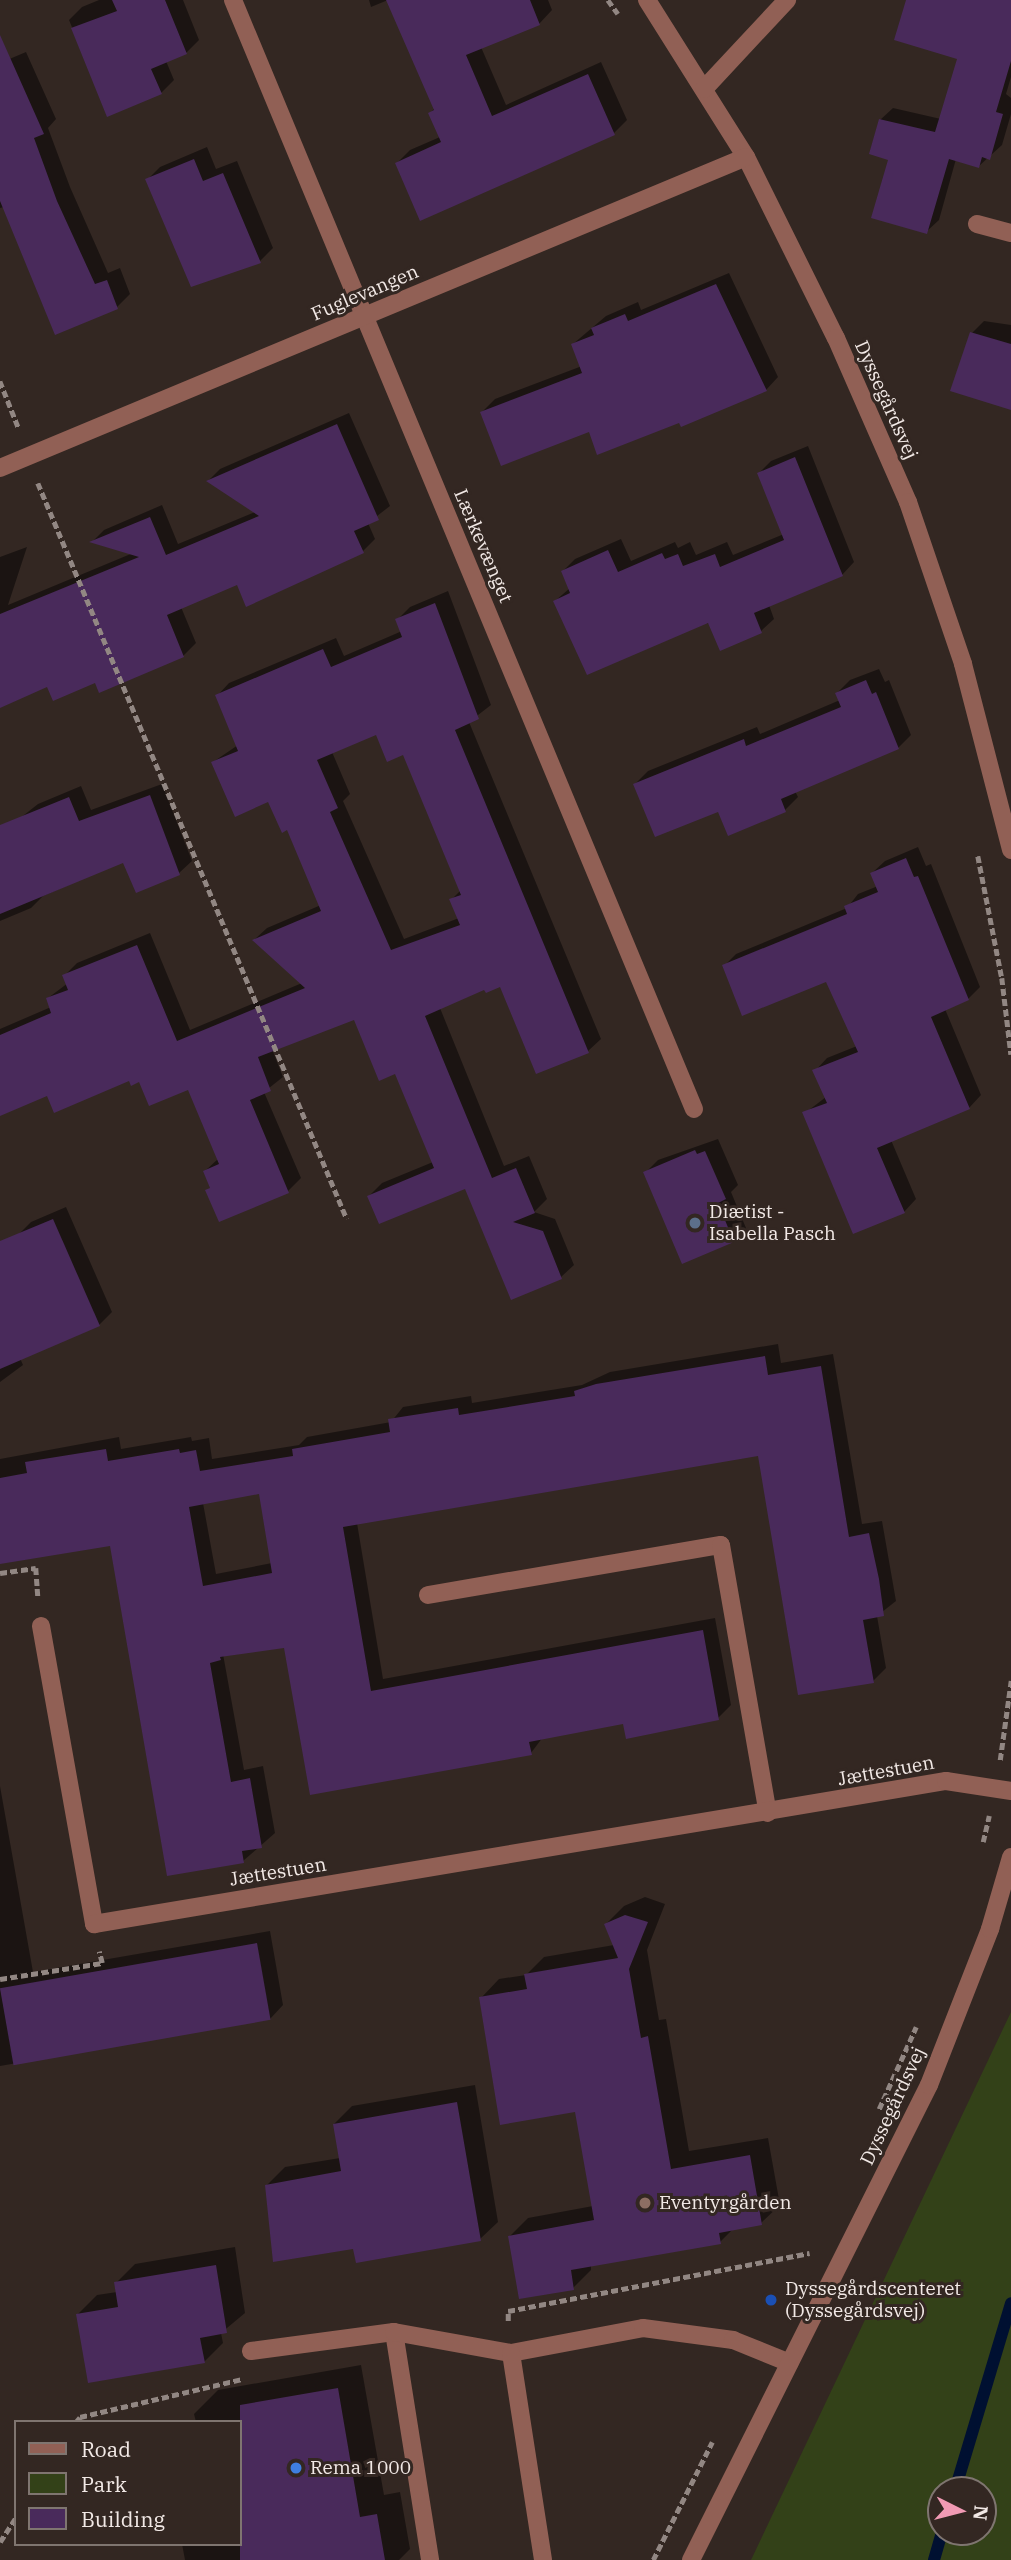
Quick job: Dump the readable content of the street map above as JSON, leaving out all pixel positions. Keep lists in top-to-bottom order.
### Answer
{
  "streets": {
    "street": [
      "Fuglevangen",
      "Dyssegårdsvej",
      "Lærkevænget",
      "Jættestuen"
    ]
  },
  "crossings": [
    ["Fuglevangen", "Dyssegårdsvej"],
    ["Fuglevangen", "Lærkevænget"]
  ],
  "places": [
    "Diætist - Isabella Pasch",
    "Eventyrgården",
    "Dyssegårdscenteret (Dyssegårdsvej)",
    "Rema 1000"
  ],
  "legend": ["Road", "Park", "Building"],
  "north": "right"
}
